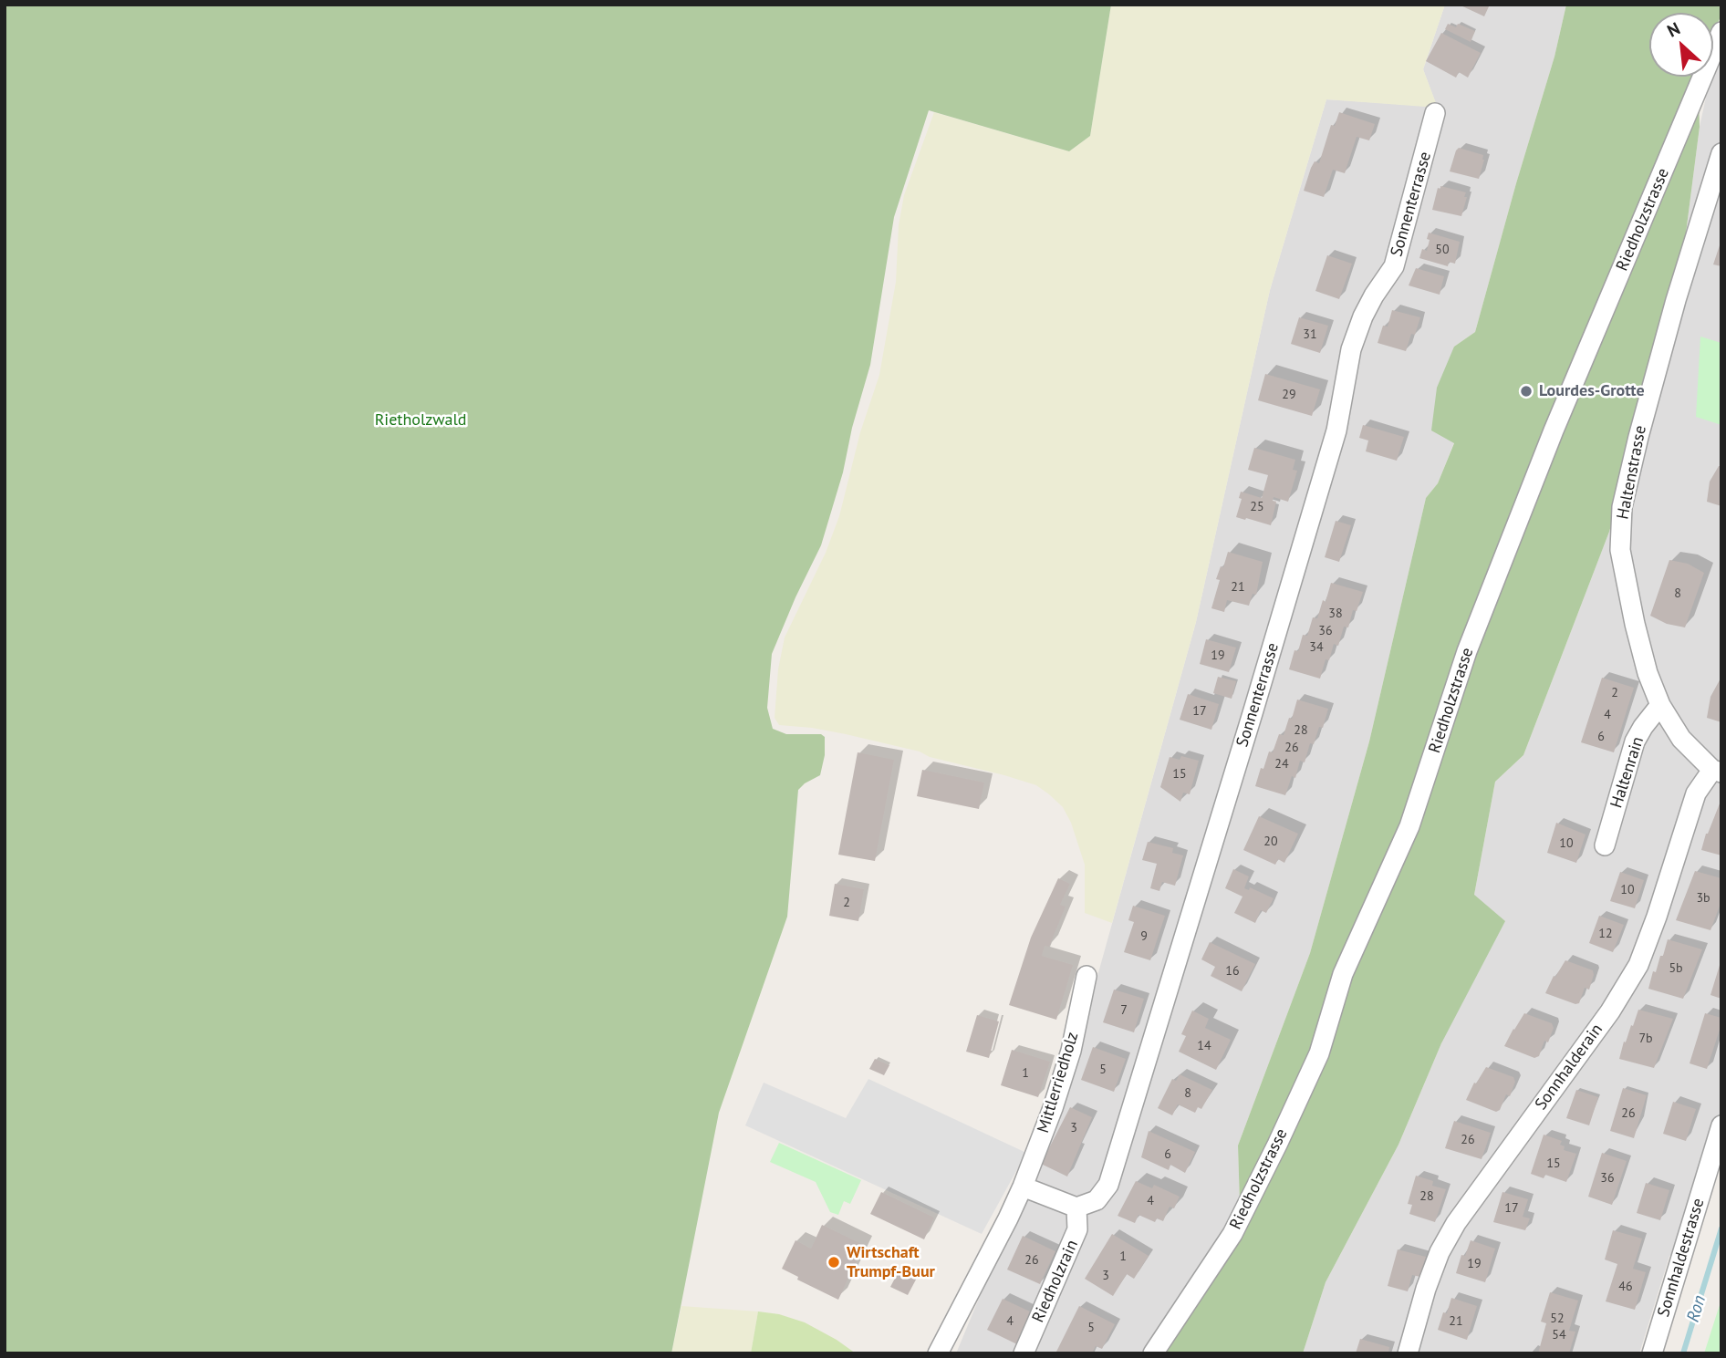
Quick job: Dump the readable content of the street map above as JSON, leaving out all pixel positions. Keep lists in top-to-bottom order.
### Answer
{
  "streets": {
    "street": [
      "Sonnenterrasse",
      "Riedholzstrasse",
      "Haltenstrasse",
      "Haltenrain",
      "Sonnhalderain",
      "Mittlerriedholz",
      "Sonnhaldestrasse",
      "Riedholzrain"
    ]
  },
  "crossings": [
    ["Sonnenterrasse", "Riedholzrain"],
    ["Haltenstrasse", "Haltenrain"],
    ["Haltenstrasse", "Sonnhalderain"]
  ],
  "water": ["Ron"],
  "parks": ["Rietholzwald"],
  "places": ["Lourdes-Grotte", "Wirtschaft Trumpf-Buur"],
  "house_numbers": [
    "50",
    "31",
    "29",
    "25",
    "21",
    "8",
    "38",
    "36",
    "34",
    "19",
    "2",
    "17",
    "4",
    "28",
    "6",
    "26",
    "24",
    "15",
    "20",
    "10",
    "10",
    "3b",
    "2",
    "12",
    "9",
    "5b",
    "16",
    "7",
    "7b",
    "14",
    "5",
    "1",
    "8",
    "26",
    "3",
    "26",
    "6",
    "15",
    "36",
    "28",
    "4",
    "17",
    "1",
    "26",
    "19",
    "3",
    "46",
    "52",
    "4",
    "21",
    "5",
    "54"
  ],
  "north": "top left"
}
